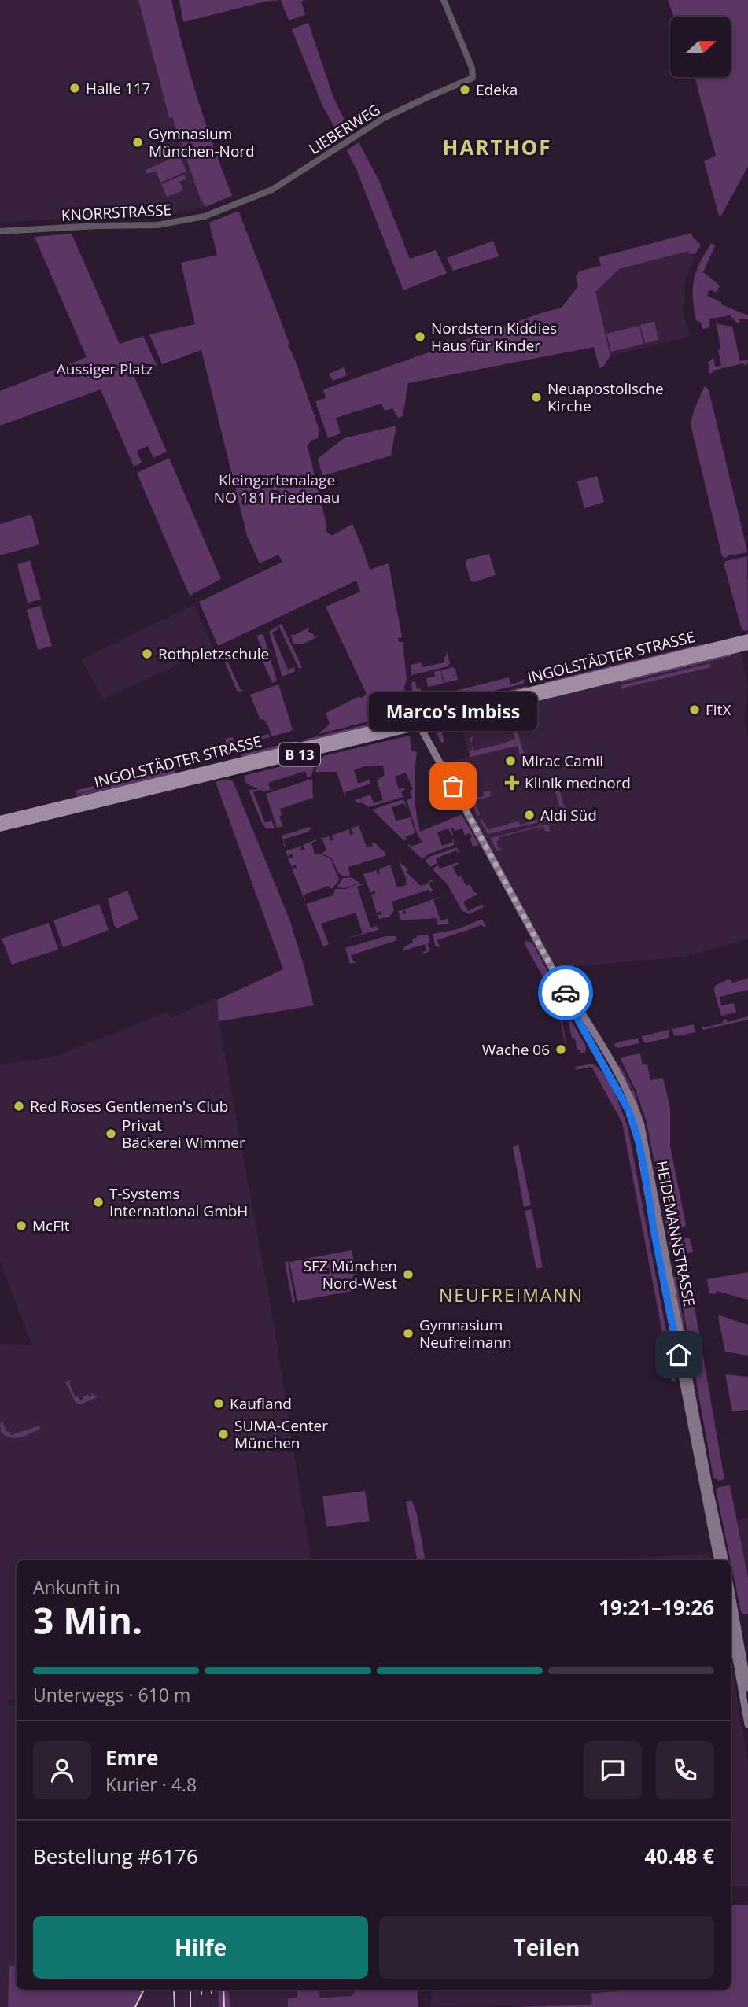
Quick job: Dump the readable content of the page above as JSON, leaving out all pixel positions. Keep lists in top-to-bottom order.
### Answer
{
  "streets": {
    "main road": ["INGOLSTÄDTER STRASSE", "B 13", "HEIDEMANNSTRASSE"],
    "street": ["LIEBERWEG", "KNORRSTRASSE"]
  },
  "crossings": [
    ["LIEBERWEG", "KNORRSTRASSE"],
    ["INGOLSTÄDTER STRASSE", "HEIDEMANNSTRASSE"]
  ],
  "districts": ["HARTHOF", "NEUFREIMANN"],
  "parks": ["Aussiger Platz", "Kleingartenalage NO 181 Friedenau"],
  "places": {
    "other": [
      "Halle 117",
      "Edeka",
      "Gymnasium München-Nord",
      "Nordstern Kiddies Haus für Kinder",
      "Neuapostolische Kirche",
      "Rothpletzschule",
      "FitX",
      "Mirac Camii",
      "Marco's Imbiss",
      "Aldi Süd",
      "Wache 06",
      "Red Roses Gentlemen's Club",
      "Privat Bäckerei Wimmer",
      "T-Systems International GmbH",
      "McFit",
      "SFZ München Nord-West",
      "Gymnasium Neufreimann",
      "Kaufland",
      "SUMA-Center München"
    ],
    "health": ["Klinik mednord"]
  },
  "north": "right",
  "page": {
    "bubble": "Marco's Imbiss",
    "heading": ["3 Min.", "Ankunft in", "19:21–19:26"],
    "panel": [
      "Emre",
      "Kurier · 4.8",
      "Bestellung #6176",
      "40.48 €"
    ],
    "bar": "Unterwegs · 610 m",
    "buttons": ["Hilfe", "Teilen"]
  }
}
